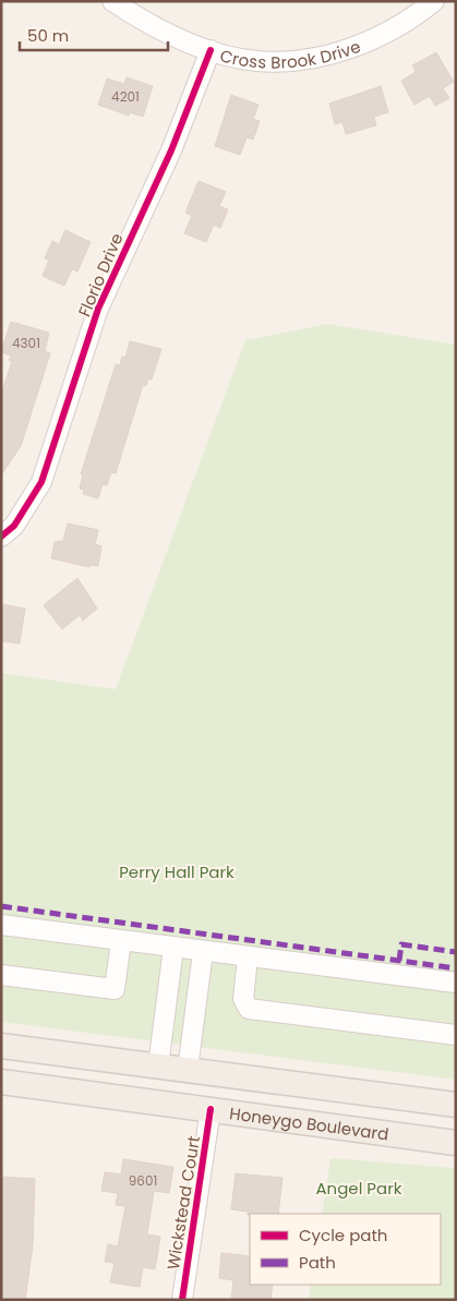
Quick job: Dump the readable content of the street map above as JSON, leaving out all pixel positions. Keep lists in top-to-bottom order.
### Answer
{
  "streets": {
    "main road": ["Honeygo Boulevard"],
    "street": ["Cross Brook Drive", "Florio Drive", "Wickstead Court"]
  },
  "crossings": [
    ["Cross Brook Drive", "Florio Drive"],
    ["Honeygo Boulevard", "Wickstead Court"]
  ],
  "parks": ["Perry Hall Park", "Angel Park"],
  "house_numbers": ["4201", "4301", "9601"],
  "legend": ["Cycle path", "Path"],
  "scale_bar": "50 m"
}
